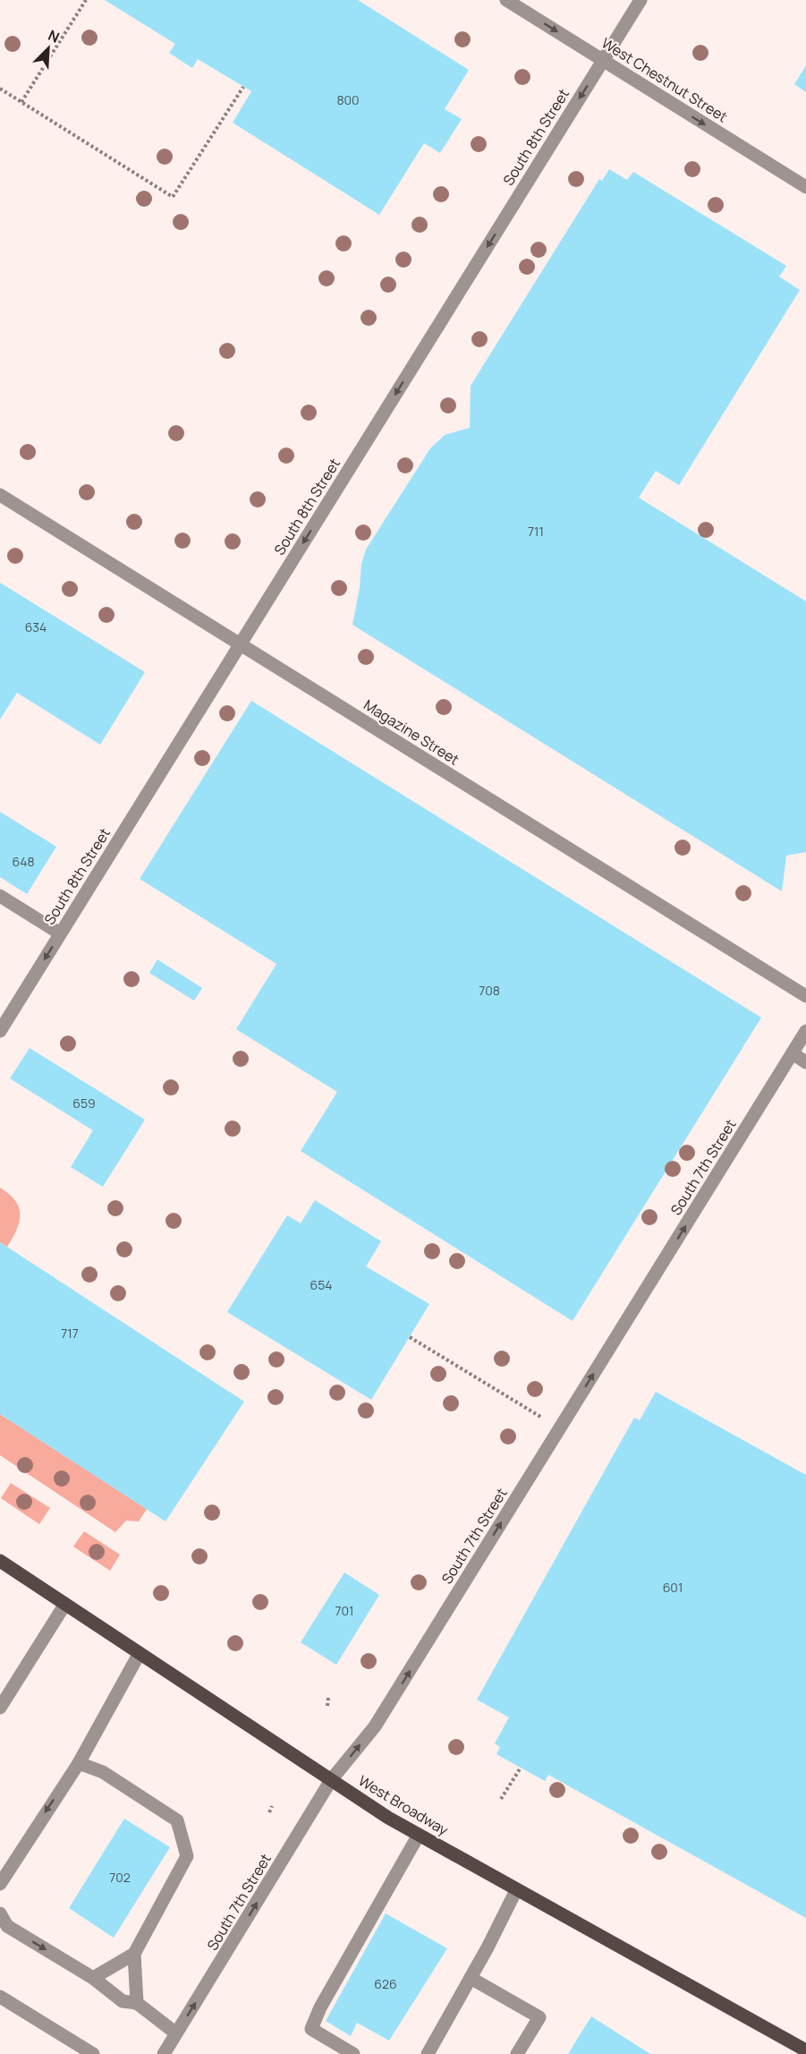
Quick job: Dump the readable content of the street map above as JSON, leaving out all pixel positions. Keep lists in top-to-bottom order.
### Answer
{
  "streets": {
    "main road": ["West Broadway"],
    "street": [
      "West Chestnut Street",
      "South 8th Street",
      "Magazine Street",
      "South 7th Street"
    ]
  },
  "crossings": [
    ["West Chestnut Street", "South 8th Street"],
    ["South 8th Street", "Magazine Street"],
    ["South 7th Street", "West Broadway"]
  ],
  "one_way": ["West Chestnut Street", "South 8th Street", "South 7th Street"],
  "house_numbers": [
    "800",
    "711",
    "634",
    "648",
    "708",
    "659",
    "654",
    "717",
    "601",
    "701",
    "702",
    "626"
  ],
  "north": "top right"
}
